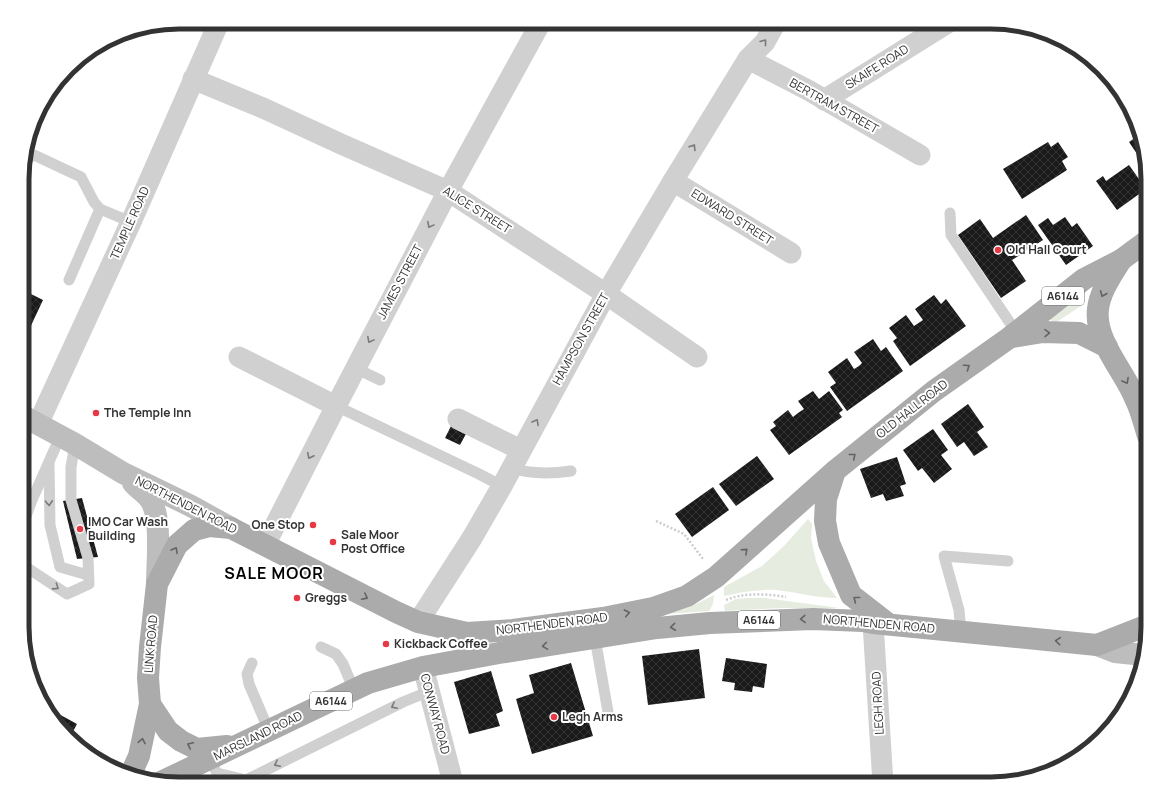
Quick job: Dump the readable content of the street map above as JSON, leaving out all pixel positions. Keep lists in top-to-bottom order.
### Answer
{
  "streets": {
    "main road": [
      "A6144",
      "OLD HALL ROAD",
      "NORTHENDEN ROAD",
      "LINK ROAD",
      "MARSLAND ROAD"
    ],
    "street": [
      "SKAIFE ROAD",
      "BERTRAM STREET",
      "ALICE STREET",
      "EDWARD STREET",
      "TEMPLE ROAD",
      "JAMES STREET",
      "HAMPSON STREET",
      "LEGH ROAD",
      "CONWAY ROAD"
    ]
  },
  "crossings": [
    ["SKAIFE ROAD", "BERTRAM STREET"],
    ["BERTRAM STREET", "HAMPSON STREET"],
    ["ALICE STREET", "TEMPLE ROAD"],
    ["ALICE STREET", "JAMES STREET"],
    ["ALICE STREET", "HAMPSON STREET"],
    ["EDWARD STREET", "HAMPSON STREET"],
    ["TEMPLE ROAD", "NORTHENDEN ROAD"],
    ["JAMES STREET", "NORTHENDEN ROAD"],
    ["A6144", "OLD HALL ROAD"],
    ["A6144", "NORTHENDEN ROAD"],
    ["HAMPSON STREET", "NORTHENDEN ROAD"],
    ["OLD HALL ROAD", "NORTHENDEN ROAD"],
    ["NORTHENDEN ROAD", "LINK ROAD"],
    ["NORTHENDEN ROAD", "LEGH ROAD"],
    ["NORTHENDEN ROAD", "CONWAY ROAD"],
    ["NORTHENDEN ROAD", "MARSLAND ROAD"],
    ["LINK ROAD", "MARSLAND ROAD"],
    ["CONWAY ROAD", "MARSLAND ROAD"]
  ],
  "one_way": ["JAMES STREET", "HAMPSON STREET"],
  "districts": ["SALE MOOR"],
  "places": [
    "Old Hall Court",
    "The Temple Inn",
    "One Stop",
    "IMO Car Wash Building",
    "Sale Moor Post Office",
    "Greggs",
    "Kickback Coffee",
    "Legh Arms"
  ]
}
